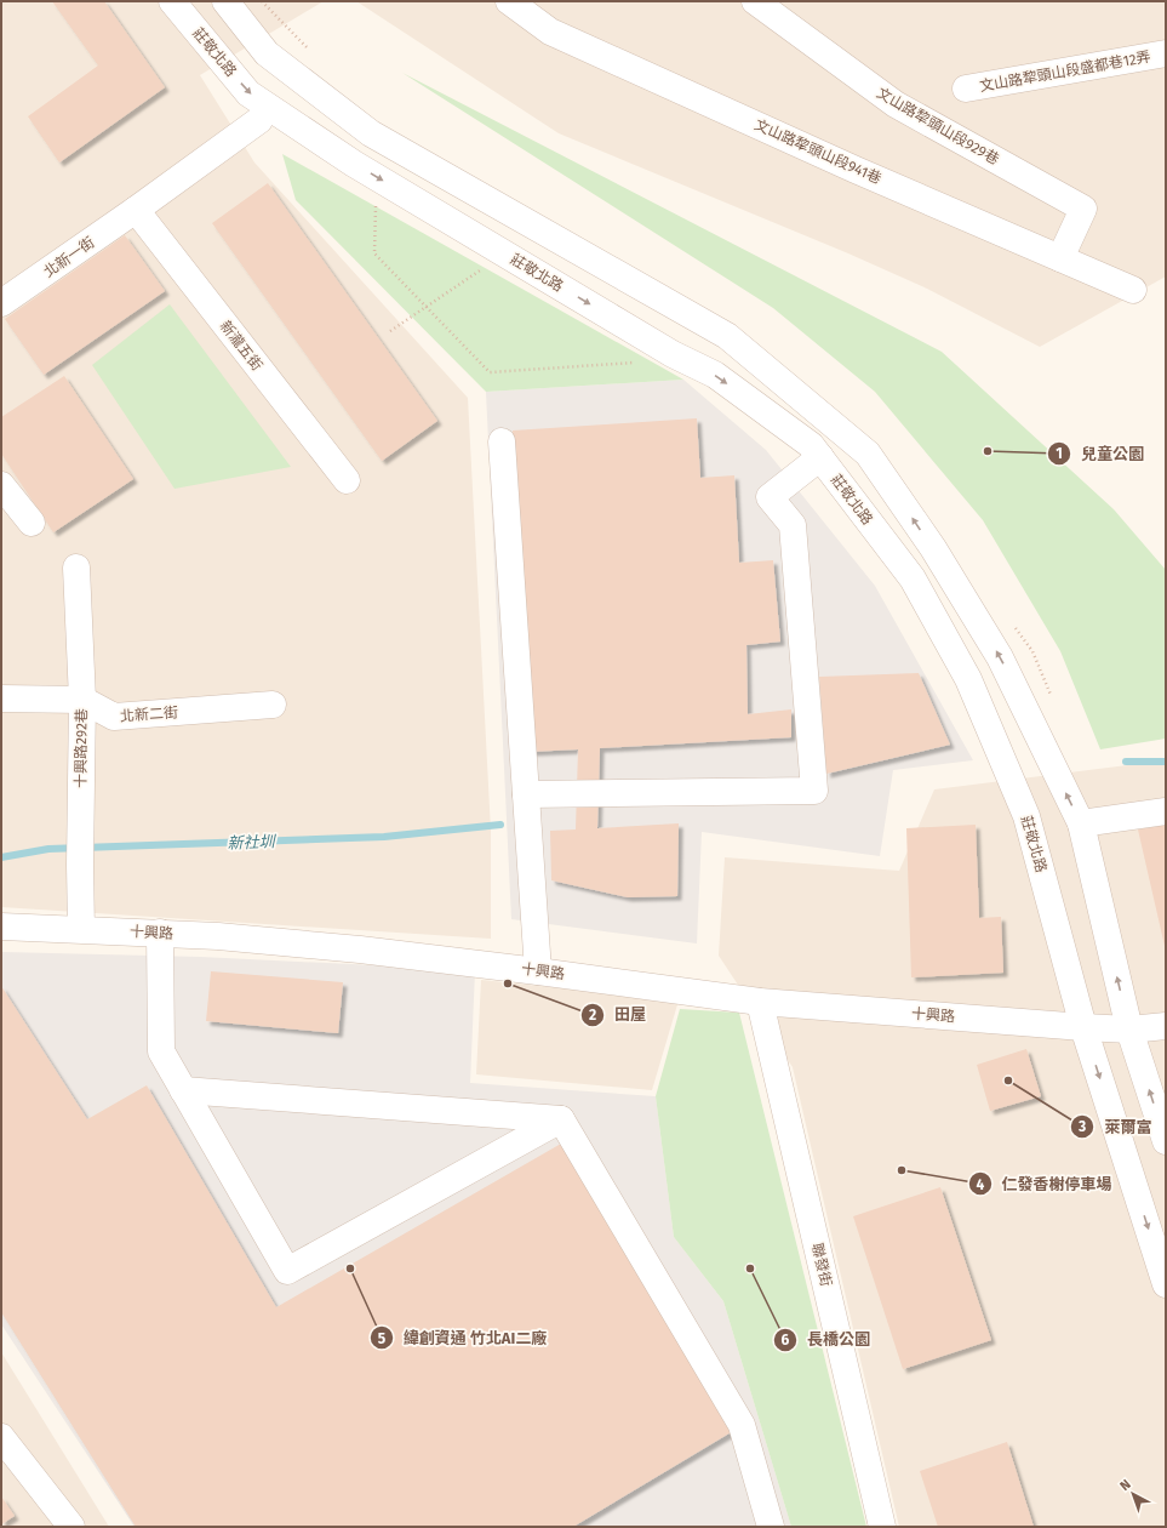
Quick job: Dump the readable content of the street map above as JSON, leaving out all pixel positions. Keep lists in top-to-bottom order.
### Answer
{
  "streets": {
    "street": [
      "莊敬北路",
      "文山路犂頭山段盛都巷12弄",
      "文山路犂頭山段929巷",
      "文山路犂頭山段941巷",
      "北新一街",
      "新瀧五街",
      "北新二街",
      "十興路292巷",
      "十興路",
      "聯發街"
    ]
  },
  "crossings": [
    ["莊敬北路", "十興路"],
    ["文山路犂頭山段929巷", "文山路犂頭山段941巷"],
    ["北新一街", "新瀧五街"],
    ["北新二街", "十興路292巷"],
    ["十興路292巷", "十興路"],
    ["十興路", "聯發街"]
  ],
  "water": ["新社圳"],
  "places": [
    "兒童公園",
    "田屋",
    "萊爾富",
    "仁發香榭停車場",
    "緯創資通 竹北AI二廠",
    "長橋公園"
  ],
  "north": "top left"
}
